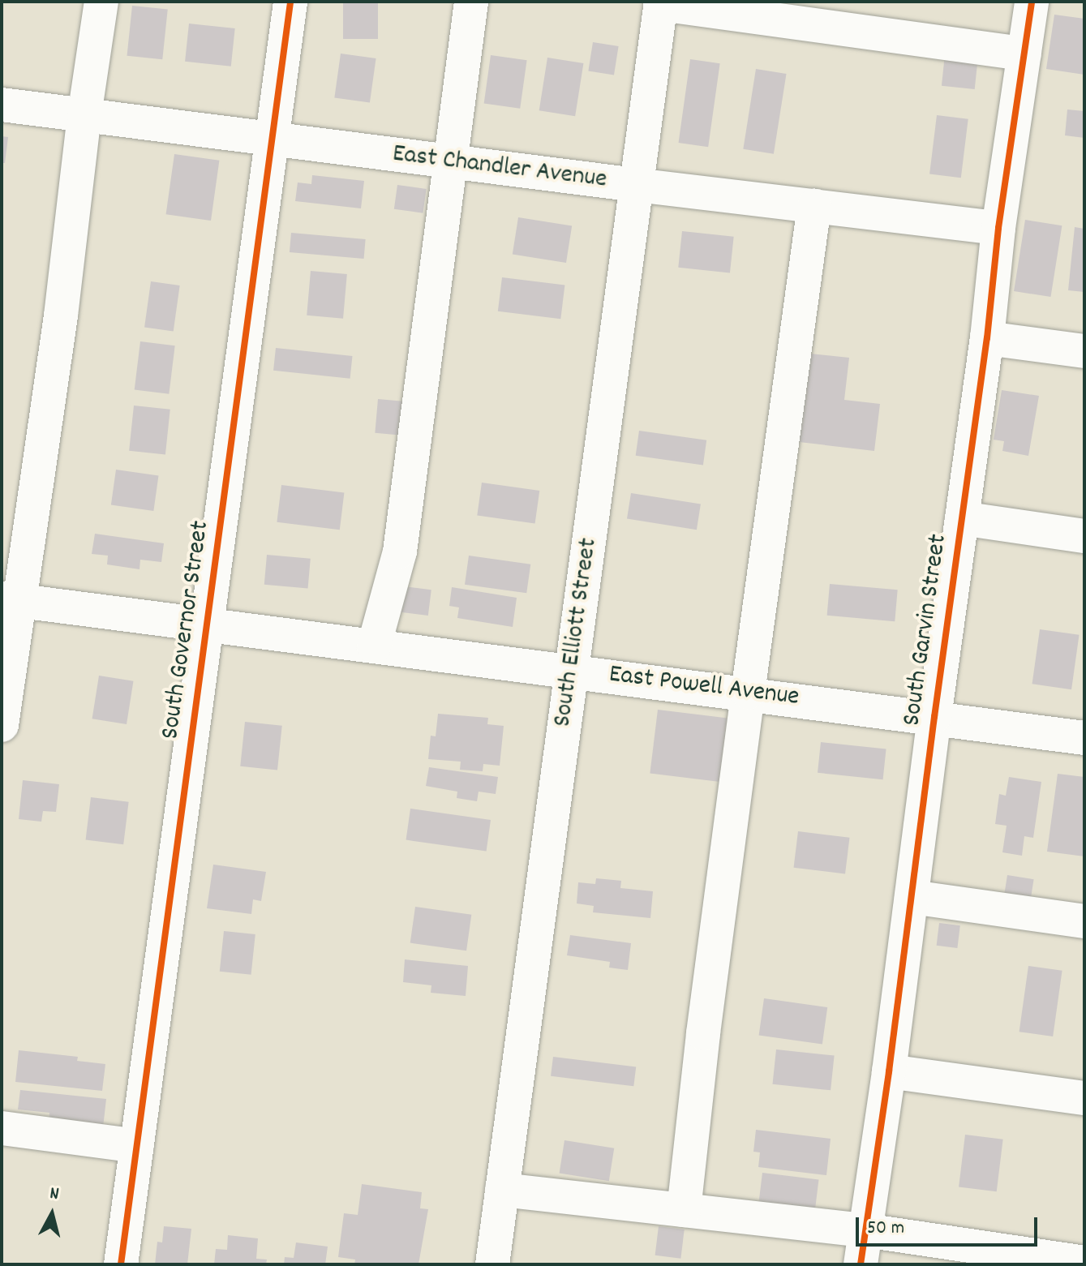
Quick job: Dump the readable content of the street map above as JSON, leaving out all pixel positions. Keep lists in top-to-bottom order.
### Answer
{
  "streets": {
    "street": [
      "East Chandler Avenue",
      "South Governor Street",
      "South Garvin Street",
      "South Elliott Street",
      "East Powell Avenue"
    ]
  },
  "crossings": [
    ["East Chandler Avenue", "South Governor Street"],
    ["East Chandler Avenue", "South Garvin Street"],
    ["East Chandler Avenue", "South Elliott Street"],
    ["South Governor Street", "East Powell Avenue"],
    ["South Garvin Street", "East Powell Avenue"],
    ["South Elliott Street", "East Powell Avenue"]
  ],
  "scale_bar": "50 m",
  "north": "top"
}
